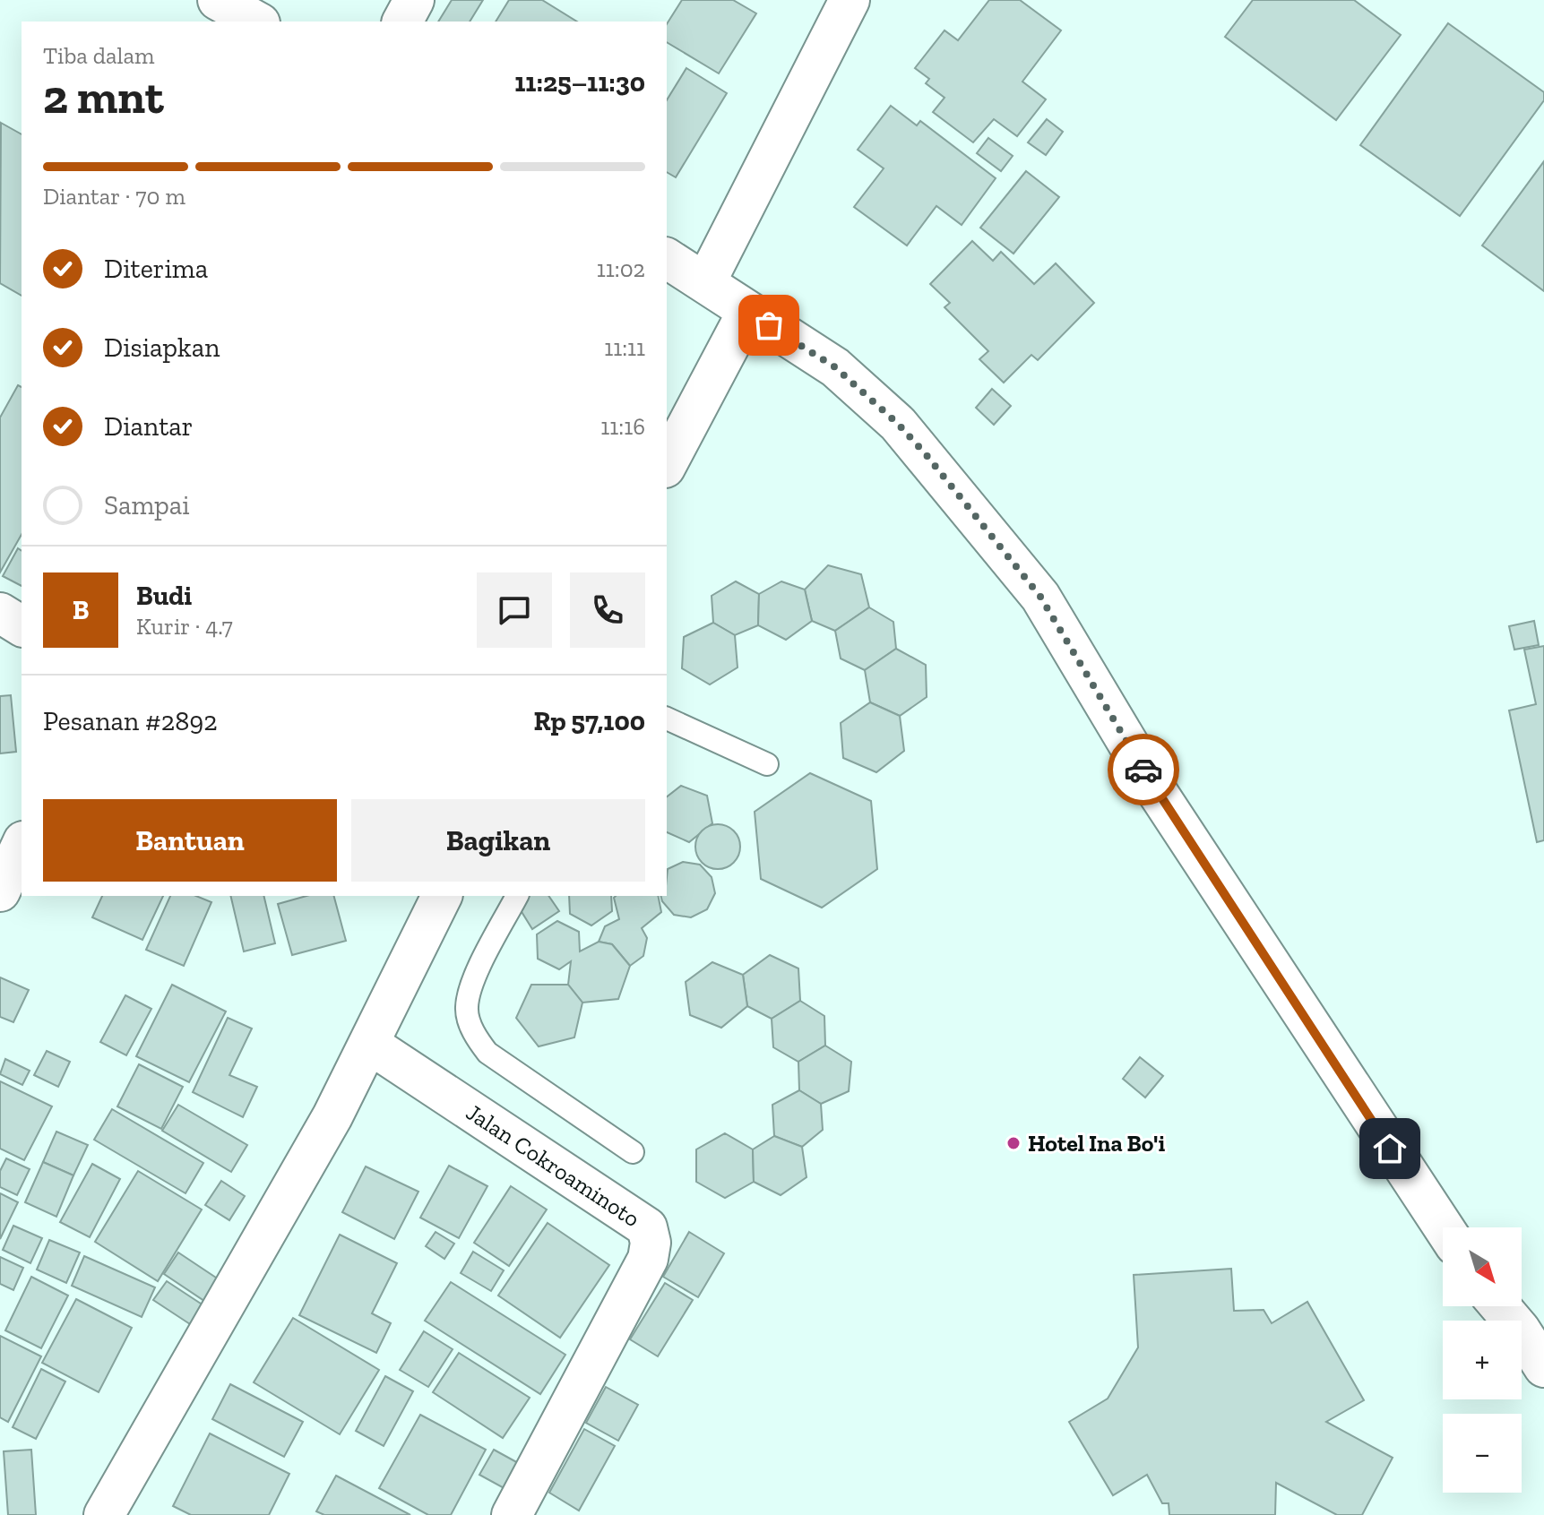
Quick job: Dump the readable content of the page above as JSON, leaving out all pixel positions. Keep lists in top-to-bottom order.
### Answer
{
  "streets": {
    "street": ["Jalan Cokroaminoto"]
  },
  "places": ["Hotel Ina Bo'i"],
  "north": "bottom right",
  "page": {
    "heading": ["2 mnt", "Tiba dalam", "11:25–11:30"],
    "panel": [
      "Budi",
      "Kurir · 4.7",
      "Pesanan #2892",
      "Rp 57,100"
    ],
    "bar": "Diantar · 70 m",
    "list": [
      ["Diterima", "11:02"],
      ["Disiapkan", "11:11"],
      ["Diantar", "11:16"],
      "Sampai"
    ],
    "round": "B",
    "buttons": ["Bantuan", "Bagikan"],
    "map_buttons": ["+", "−"]
  }
}
